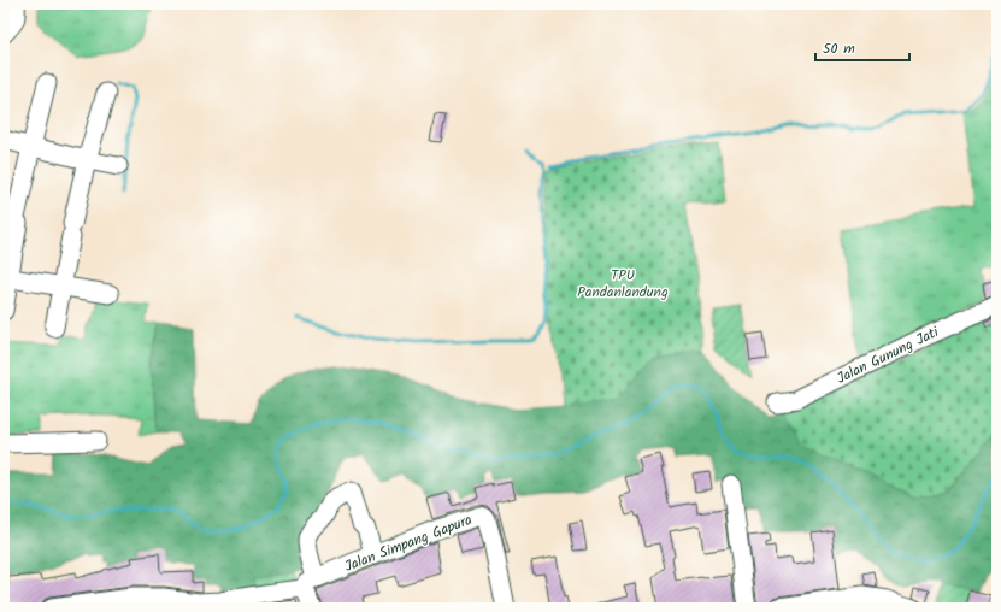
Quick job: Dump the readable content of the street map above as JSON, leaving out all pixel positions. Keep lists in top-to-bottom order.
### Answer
{
  "streets": {
    "street": ["Jalan Gunung Jati", "Jalan Simpang Gapura"]
  },
  "parks": ["TPU Pandanlandung"],
  "scale_bar": "50 m"
}
